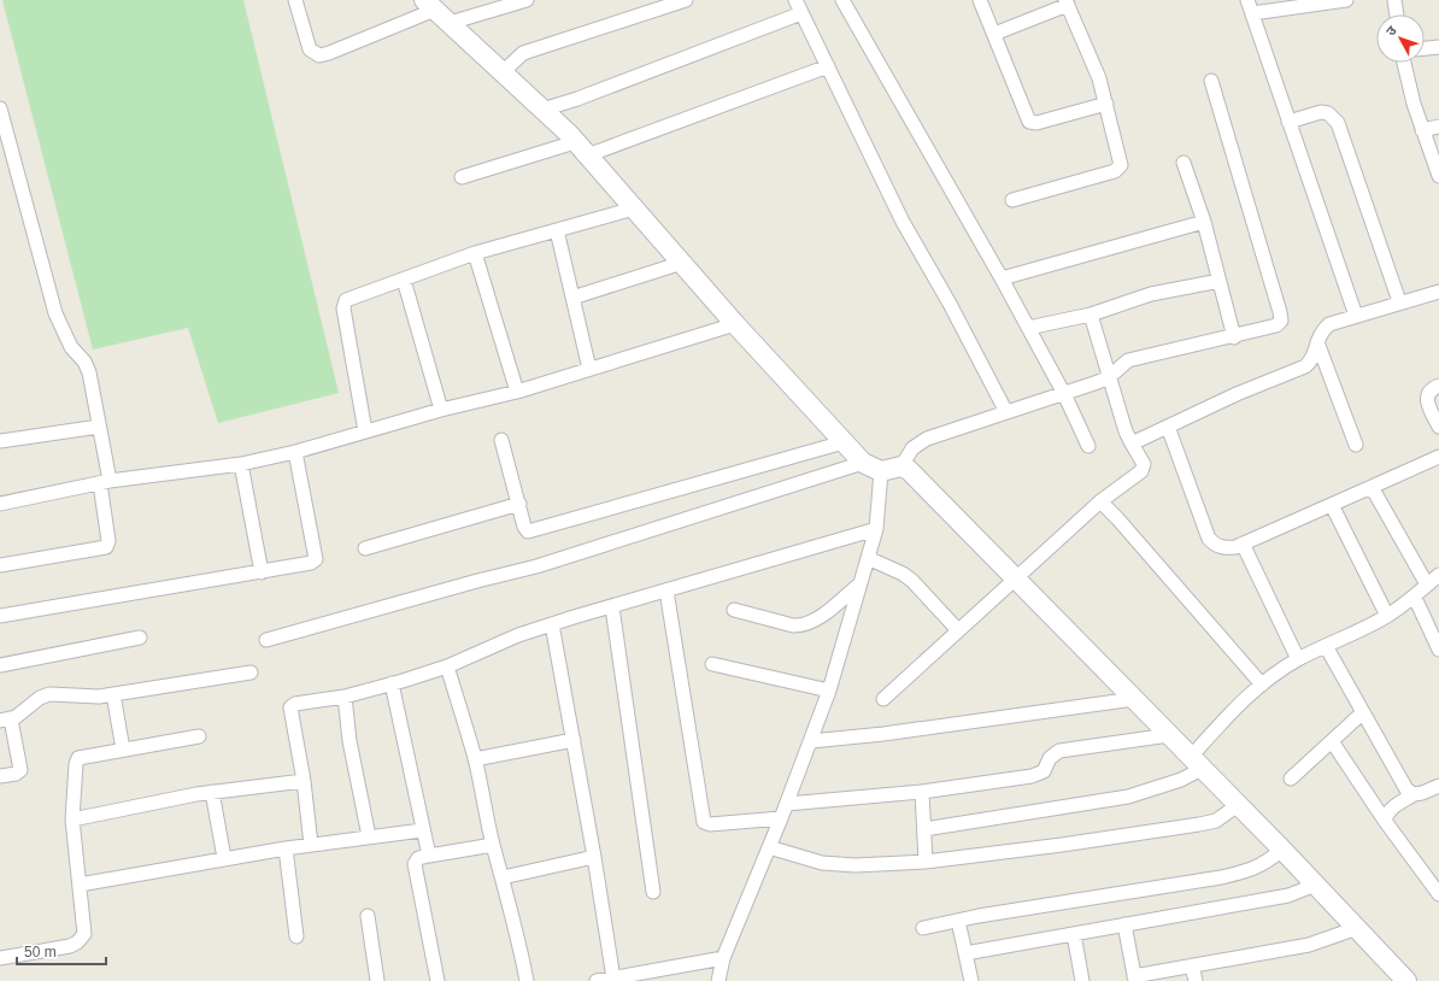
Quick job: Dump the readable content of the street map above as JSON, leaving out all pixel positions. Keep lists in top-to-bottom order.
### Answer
{
  "scale_bar": "50 m",
  "north": "top left"
}
